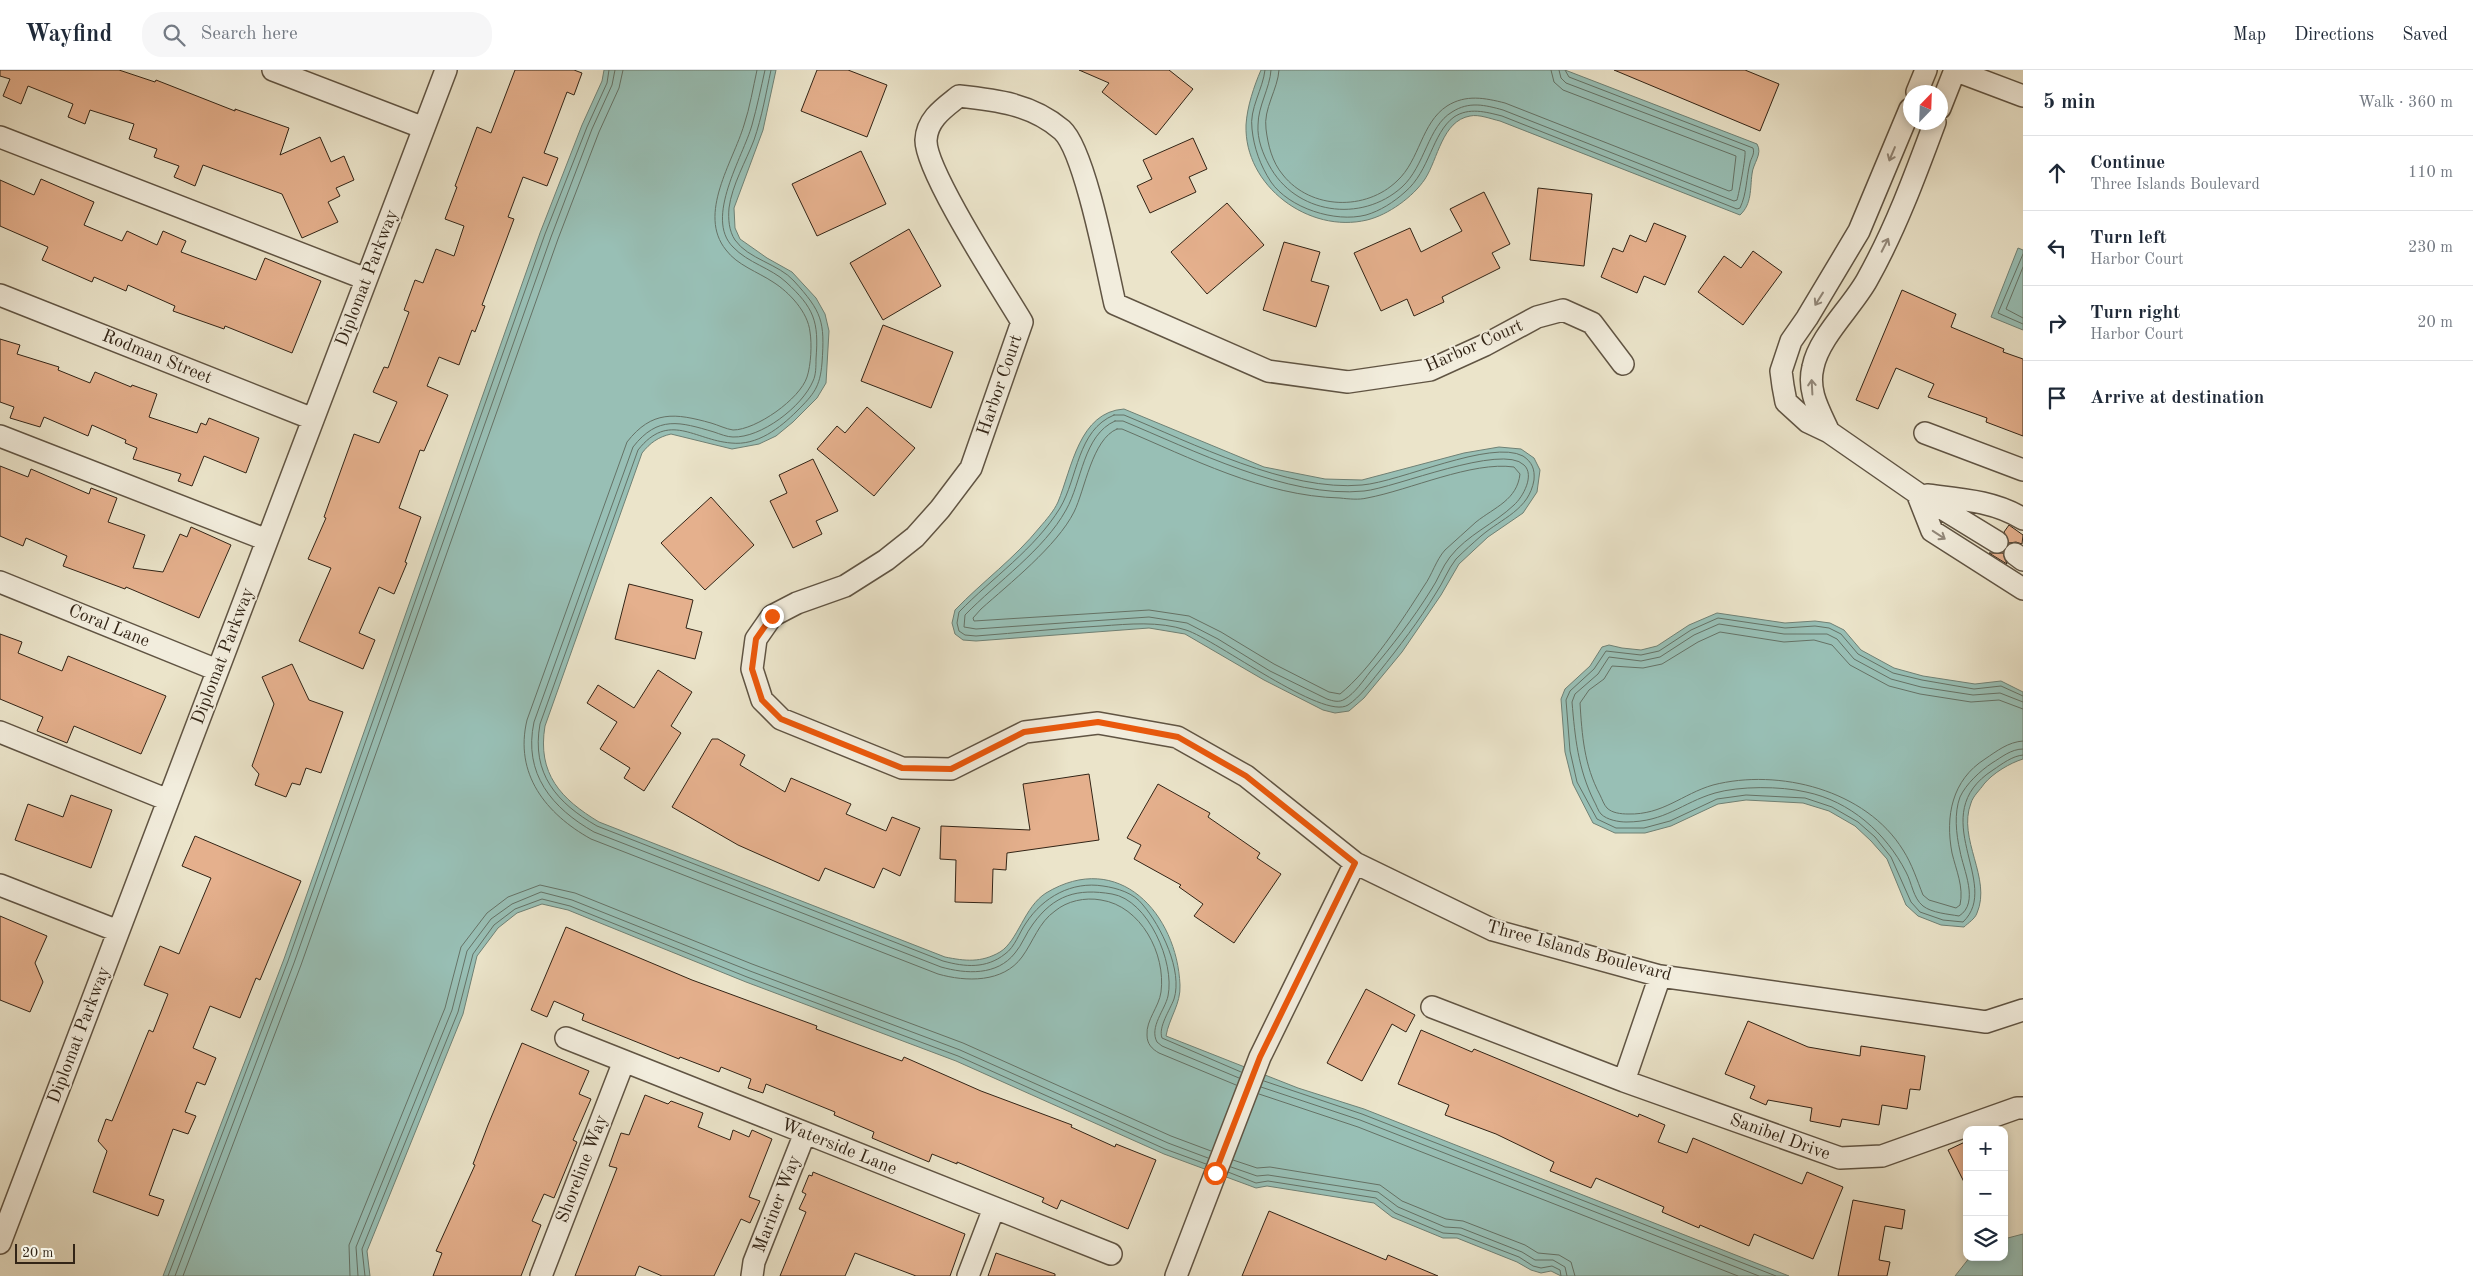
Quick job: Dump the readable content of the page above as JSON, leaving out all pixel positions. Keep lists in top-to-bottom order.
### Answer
{
  "streets": {
    "street": [
      "Diplomat Parkway",
      "Harbor Court",
      "Rodman Street",
      "Coral Lane",
      "Three Islands Boulevard",
      "Sanibel Drive",
      "Waterside Lane",
      "Shoreline Way",
      "Mariner Way"
    ]
  },
  "crossings": [
    ["Diplomat Parkway", "Rodman Street"],
    ["Diplomat Parkway", "Coral Lane"],
    ["Harbor Court", "Three Islands Boulevard"],
    ["Waterside Lane", "Shoreline Way"],
    ["Waterside Lane", "Mariner Way"]
  ],
  "scale_bar": "20 m",
  "north": "top right",
  "page": {
    "header": "Wayfind",
    "search": "Search here",
    "nav": ["Map", "Directions", "Saved"],
    "heading": ["5 min", "Walk · 360 m"],
    "list": [
      ["Continue", "Three Islands Boulevard", "110 m"],
      ["Turn left", "Harbor Court", "230 m"],
      ["Turn right", "Harbor Court", "20 m"],
      "Arrive at destination"
    ],
    "map_buttons": ["+", "−"],
    "scale": "20 m"
  }
}
